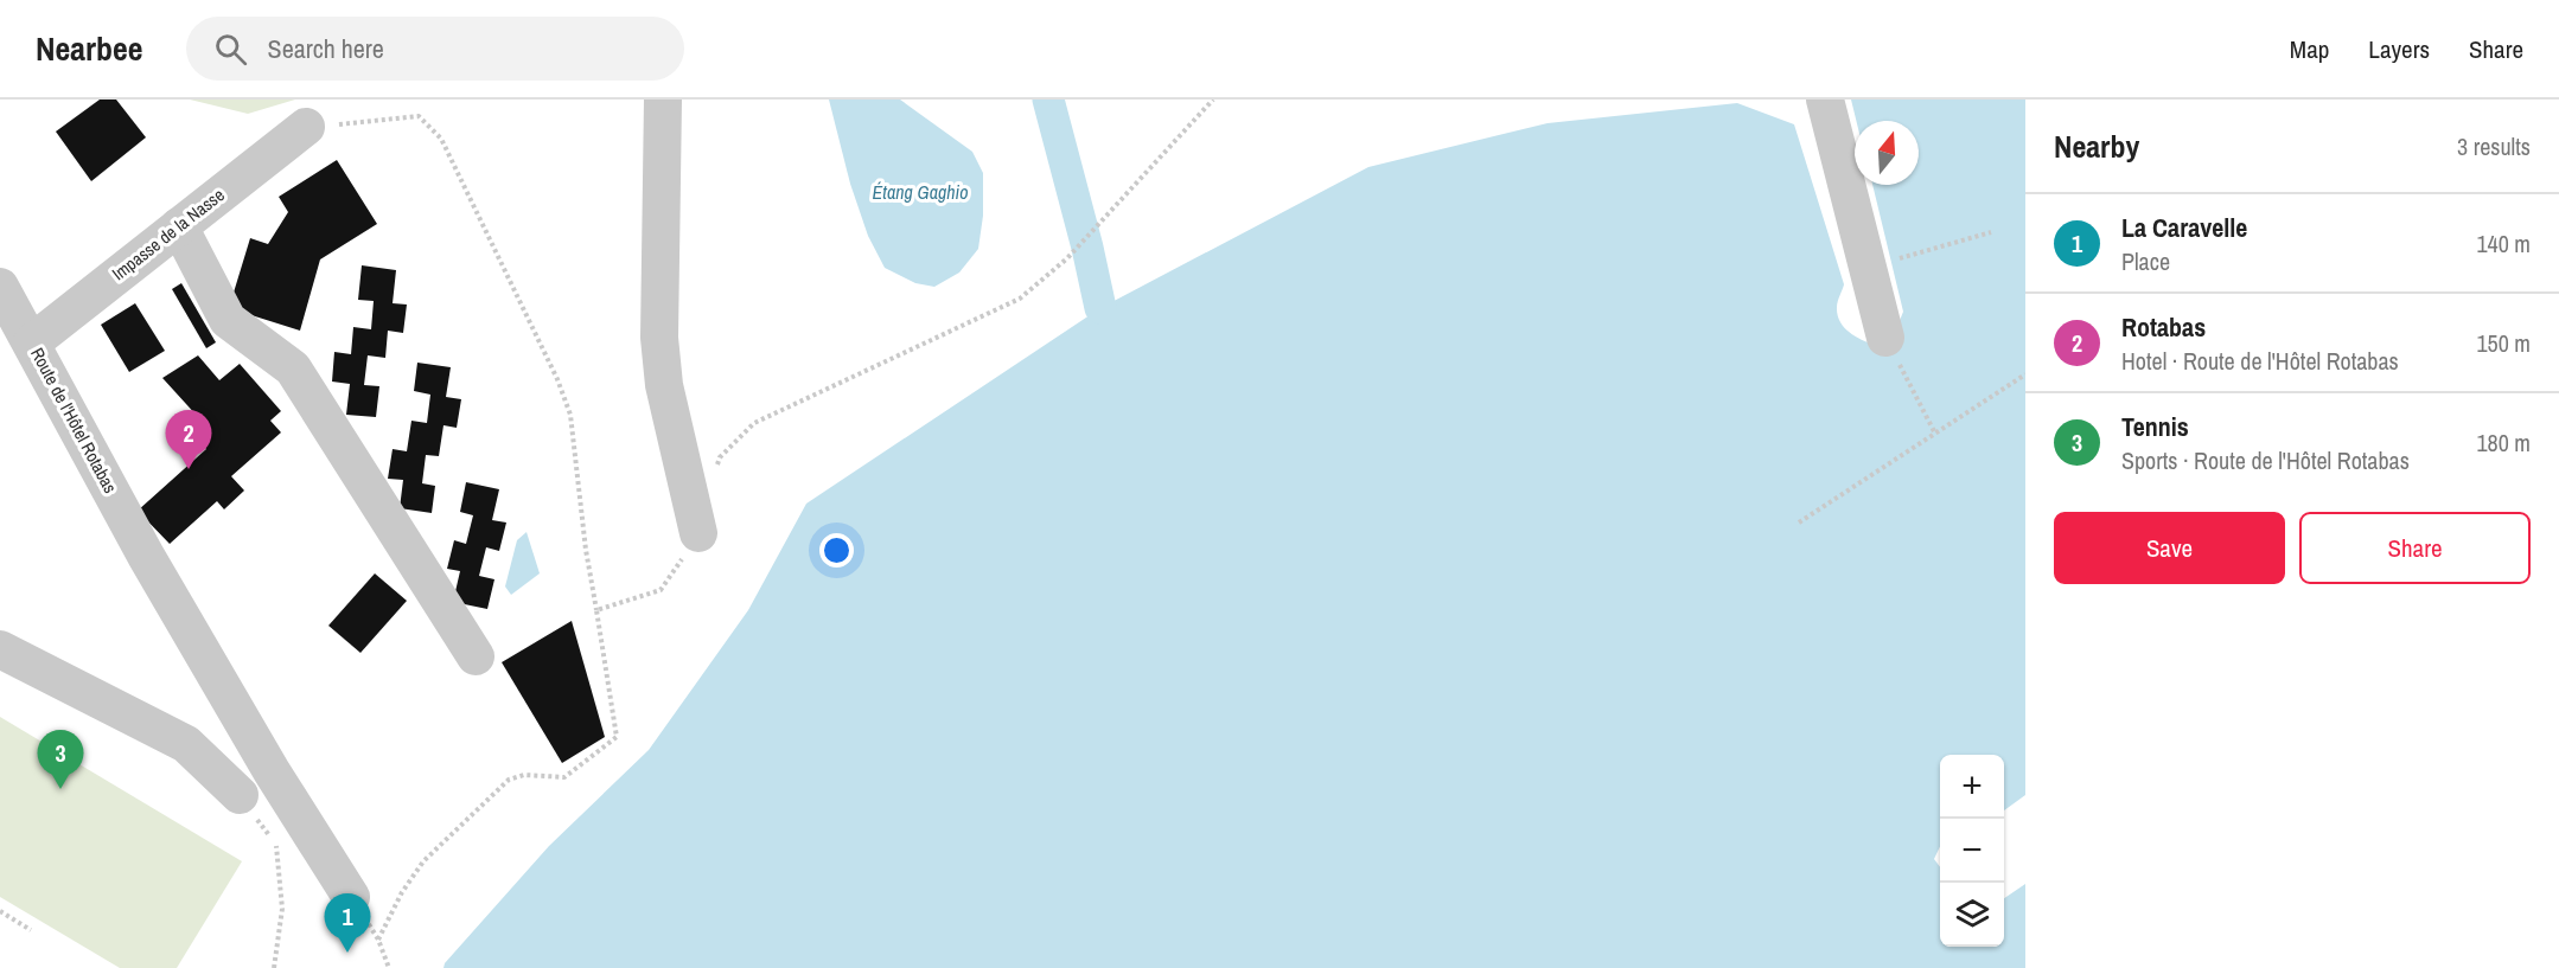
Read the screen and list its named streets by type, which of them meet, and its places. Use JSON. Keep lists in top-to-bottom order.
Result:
{
  "streets": {
    "street": ["Impasse de la Nasse", "Route de l'Hôtel Rotabas"]
  },
  "crossings": [
    ["Impasse de la Nasse", "Route de l'Hôtel Rotabas"]
  ],
  "water": ["Étang Gaghio"],
  "north": "top",
  "page": {
    "header": "Nearbee",
    "search": "Search here",
    "nav": ["Map", "Layers", "Share"],
    "heading": ["Nearby", "3 results"],
    "list": [
      {
        "mark": "1",
        "name": "La Caravelle",
        "note": "Place",
        "value": "140 m"
      },
      {
        "mark": "2",
        "name": "Rotabas",
        "note": "Hotel · Route de l'Hôtel Rotabas",
        "value": "150 m"
      },
      {
        "mark": "3",
        "name": "Tennis",
        "note": "Sports · Route de l'Hôtel Rotabas",
        "value": "180 m"
      }
    ],
    "pins": ["2", "3", "1"],
    "buttons": ["Save", "Share"],
    "map_buttons": ["+", "−"]
  }
}
